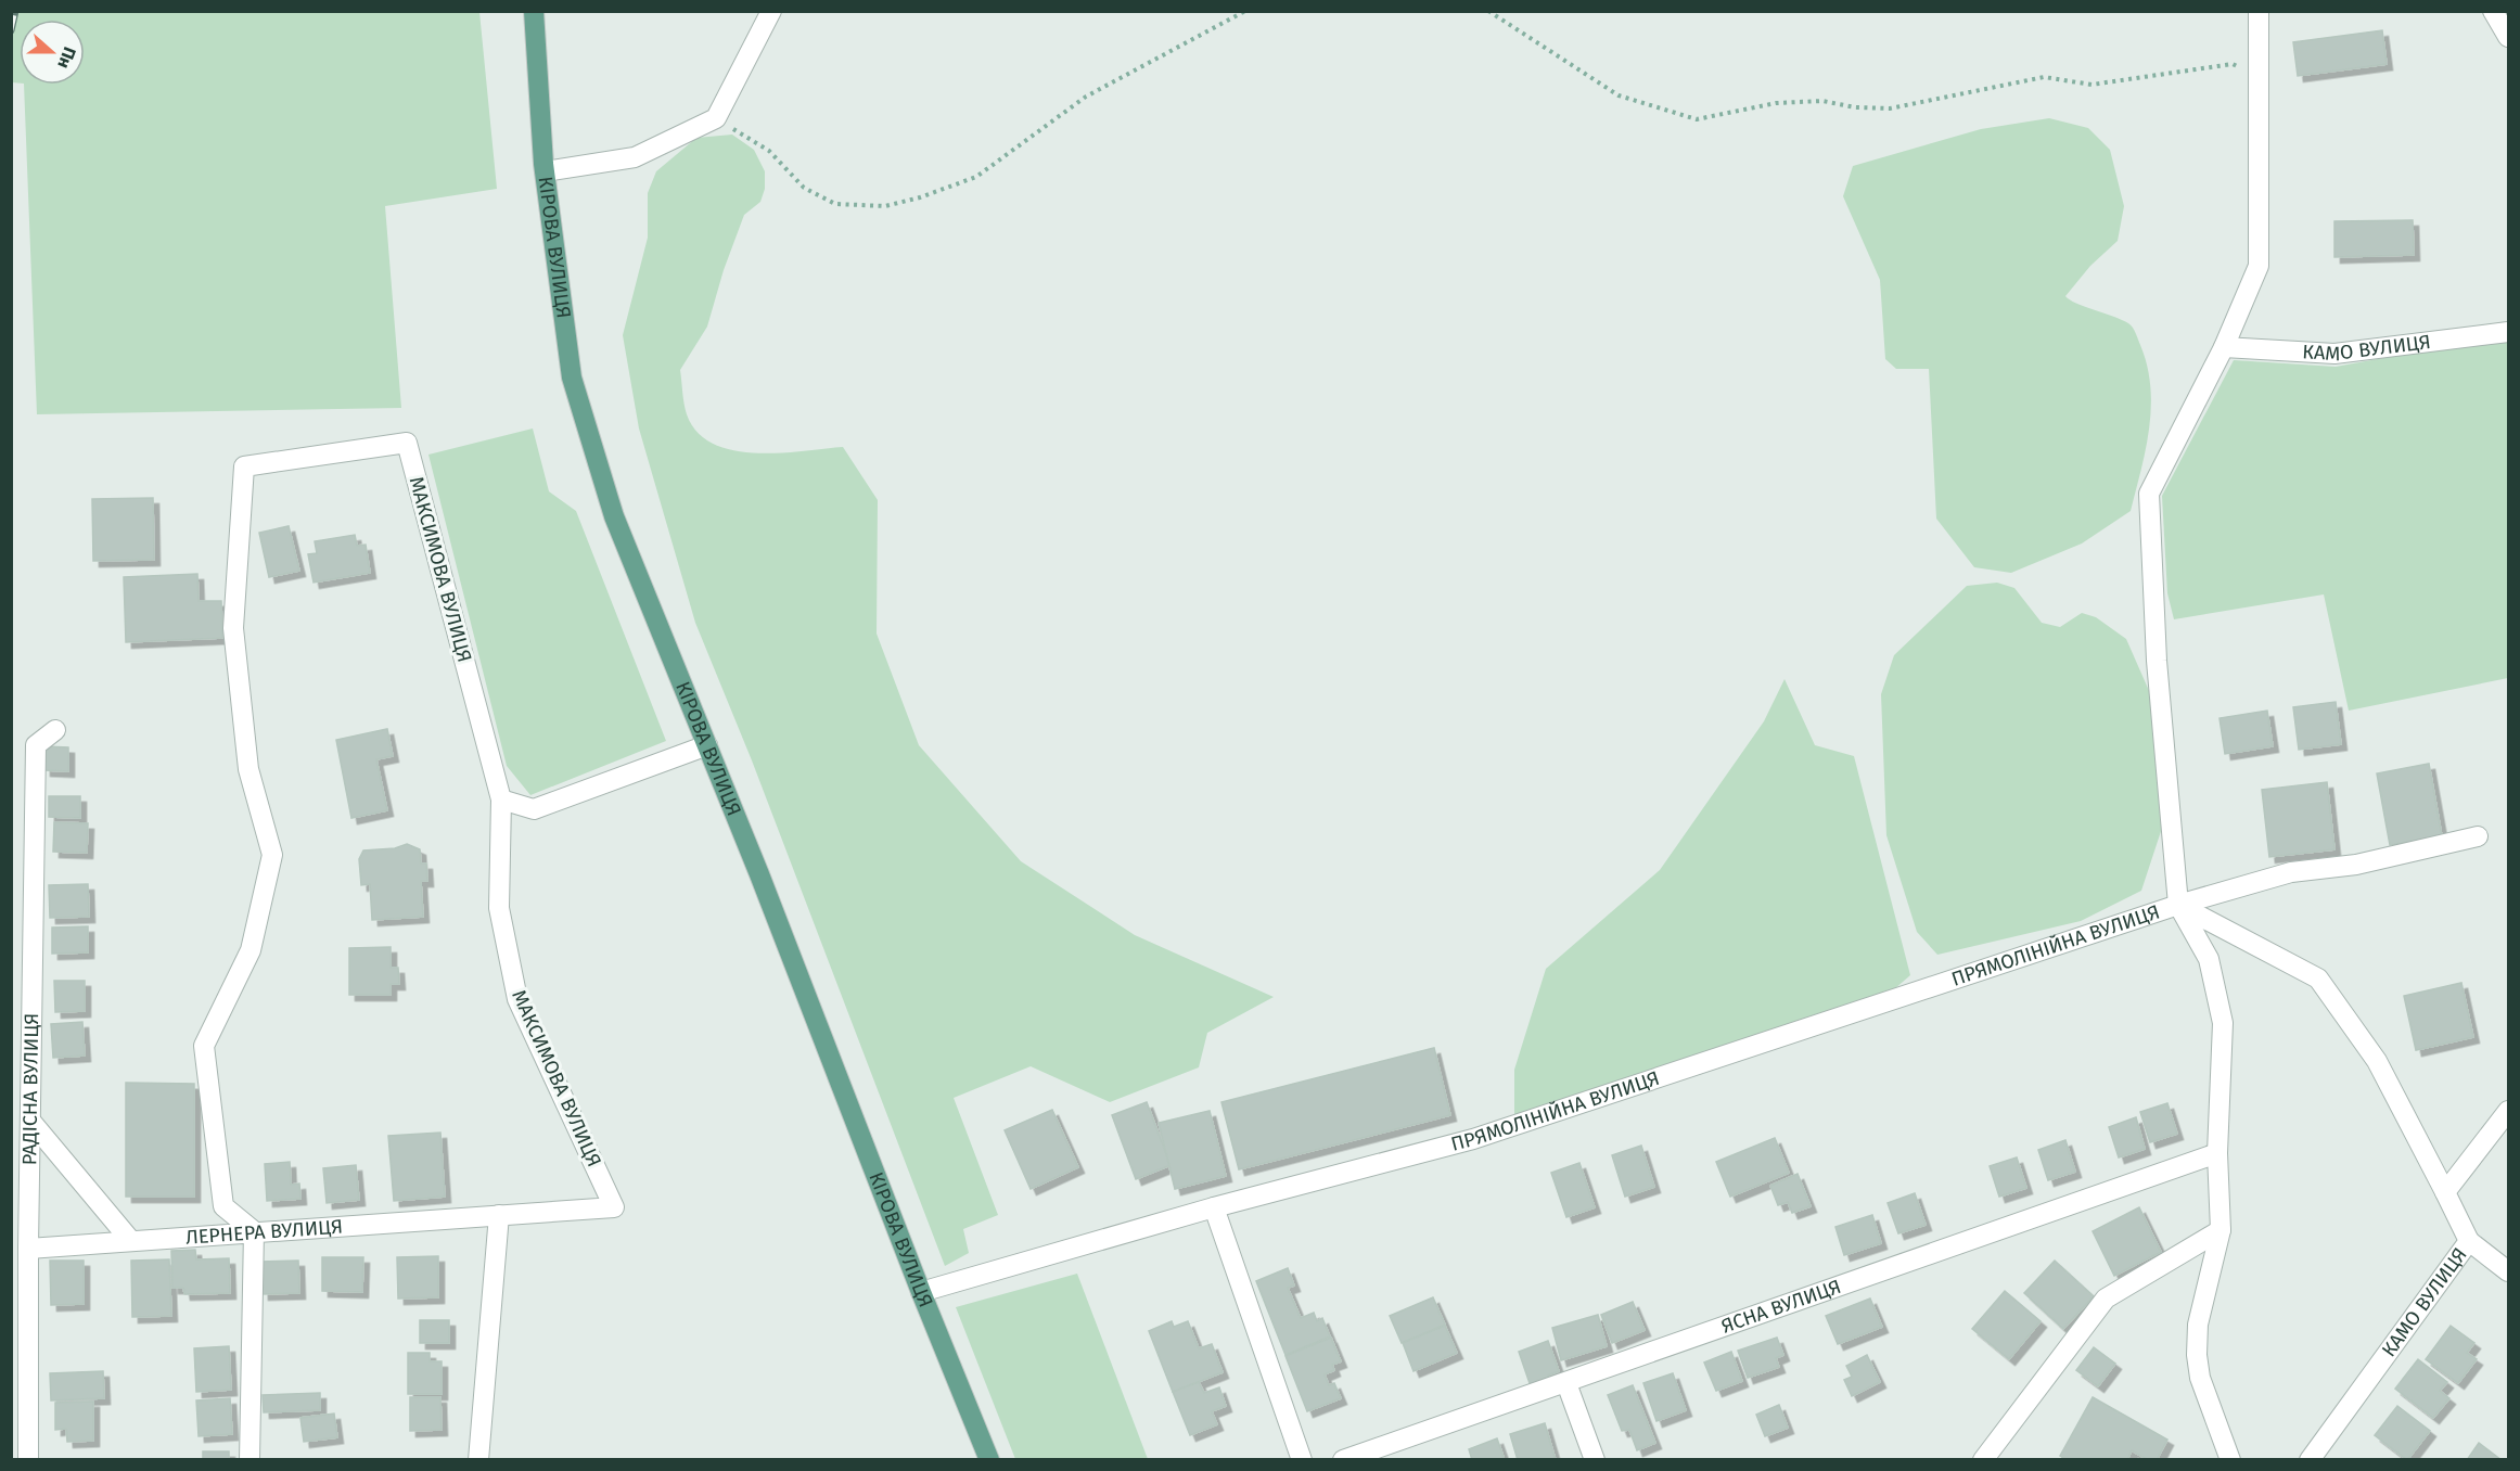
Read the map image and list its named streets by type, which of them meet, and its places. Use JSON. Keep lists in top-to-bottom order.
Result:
{
  "streets": {
    "main road": ["КІРОВА ВУЛИЦЯ"],
    "street": [
      "КАМО ВУЛИЦЯ",
      "МАКСИМОВА ВУЛИЦЯ",
      "ПРЯМОЛІНІЙНА ВУЛИЦЯ",
      "РАДІСНА ВУЛИЦЯ",
      "ЛЕРНЕРА ВУЛИЦЯ",
      "ЯСНА ВУЛИЦЯ"
    ]
  },
  "crossings": [
    ["КІРОВА ВУЛИЦЯ", "ПРЯМОЛІНІЙНА ВУЛИЦЯ"],
    ["КАМО ВУЛИЦЯ", "ПРЯМОЛІНІЙНА ВУЛИЦЯ"],
    ["МАКСИМОВА ВУЛИЦЯ", "ЛЕРНЕРА ВУЛИЦЯ"],
    ["РАДІСНА ВУЛИЦЯ", "ЛЕРНЕРА ВУЛИЦЯ"]
  ],
  "north": "right"
}
